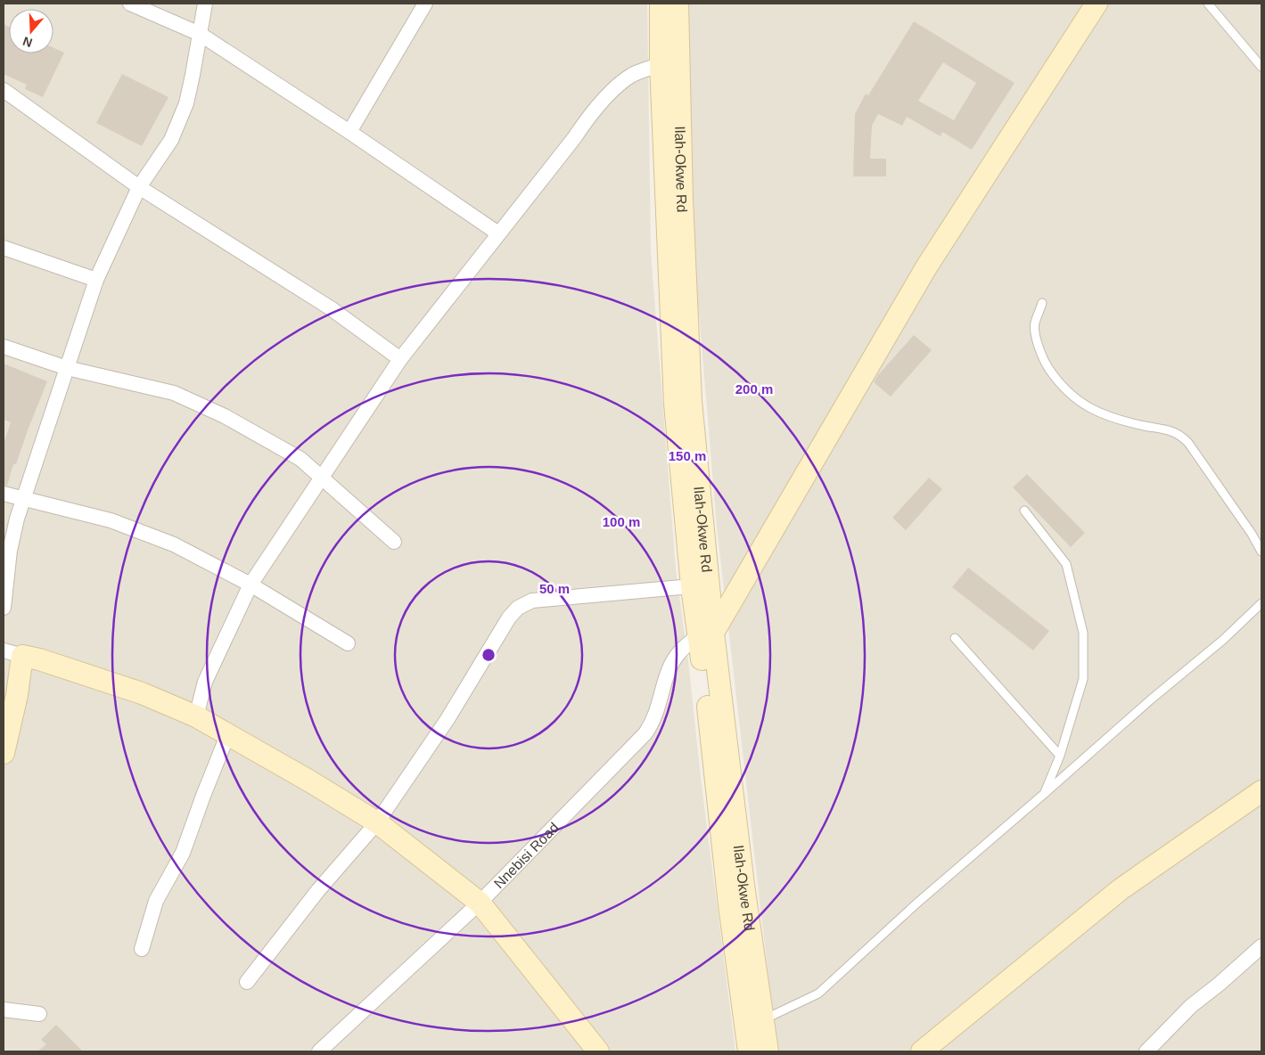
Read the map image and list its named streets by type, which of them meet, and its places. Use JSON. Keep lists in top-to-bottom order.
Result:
{
  "streets": {
    "main road": ["Ilah-Okwe Rd"],
    "street": ["Nnebisi Road"]
  },
  "crossings": [
    ["Ilah-Okwe Rd", "Nnebisi Road"]
  ],
  "north": "bottom",
  "rings": [
    "200 m",
    "150 m",
    "100 m",
    "50 m"
  ]
}
